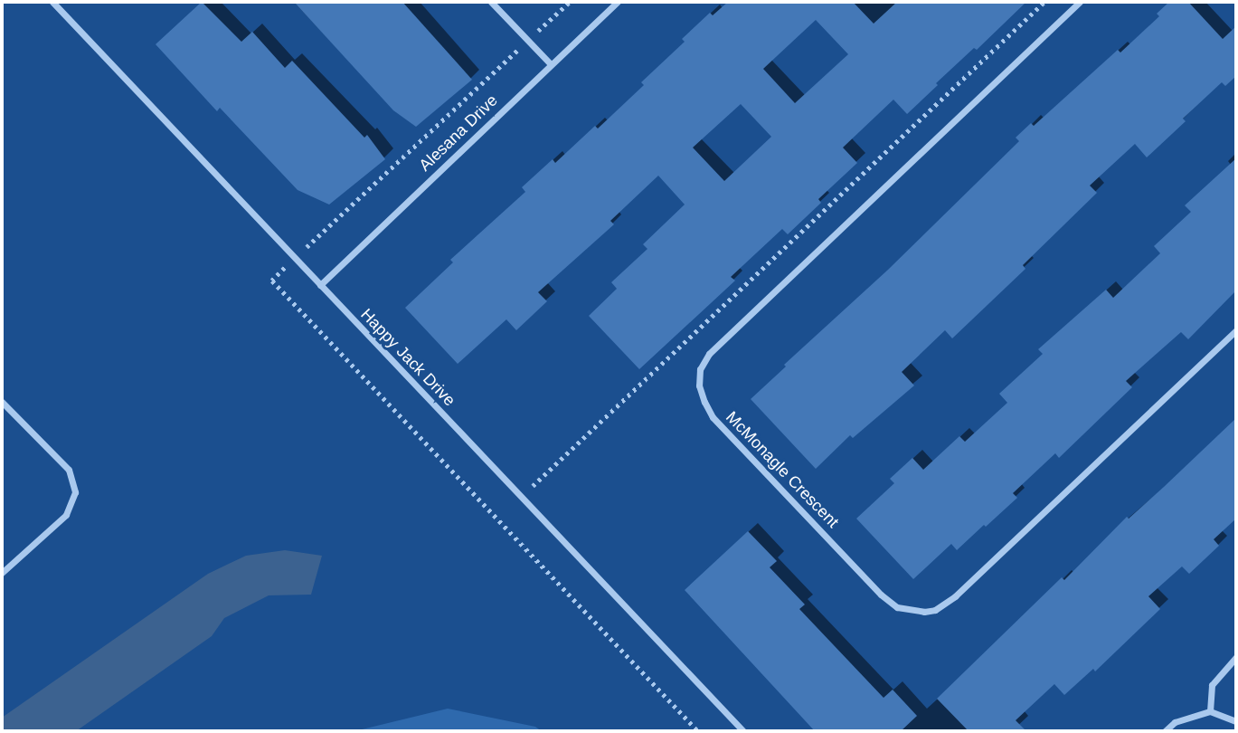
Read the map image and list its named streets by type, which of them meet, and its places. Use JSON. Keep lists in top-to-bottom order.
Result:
{
  "streets": {
    "street": ["Alesana Drive", "Happy Jack Drive", "McMonagle Crescent"]
  },
  "crossings": [
    ["Alesana Drive", "Happy Jack Drive"]
  ]
}
